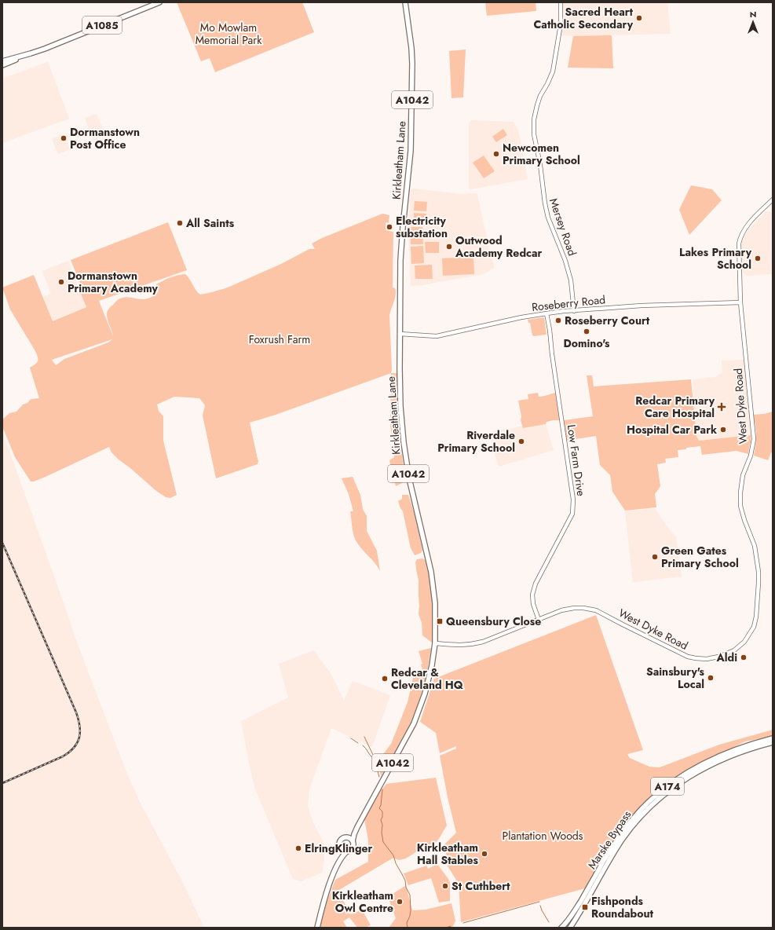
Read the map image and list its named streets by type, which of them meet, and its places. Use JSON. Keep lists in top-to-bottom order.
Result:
{
  "streets": {
    "main road": [
      "A1085",
      "A1042",
      "Kirkleatham Lane",
      "A174",
      "Marske Bypass"
    ],
    "street": [
      "Mersey Road",
      "Roseberry Road",
      "West Dyke Road",
      "Low Farm Drive"
    ]
  },
  "crossings": [
    ["A1042", "Kirkleatham Lane"],
    ["Kirkleatham Lane", "Roseberry Road"],
    ["Kirkleatham Lane", "West Dyke Road"],
    ["Mersey Road", "Roseberry Road"],
    ["Roseberry Road", "West Dyke Road"],
    ["Roseberry Road", "Low Farm Drive"],
    ["West Dyke Road", "Low Farm Drive"]
  ],
  "parks": ["Mo Mowlam Memorial Park", "Foxrush Farm", "Plantation Woods"],
  "places": {
    "other": [
      "Sacred Heart Catholic Secondary",
      "Dormanstown Post Office",
      "Newcomen Primary School",
      "All Saints",
      "Electricity substation",
      "Outwood Academy Redcar",
      "Lakes Primary School",
      "Dormanstown Primary Academy",
      "Roseberry Court",
      "Domino's",
      "Hospital Car Park",
      "Riverdale Primary School",
      "Green Gates Primary School",
      "Aldi",
      "Sainsbury's Local",
      "Redcar & Cleveland HQ",
      "ElringKlinger",
      "Kirkleatham Hall Stables",
      "St Cuthbert",
      "Kirkleatham Owl Centre"
    ],
    "health": ["Redcar Primary Care Hospital"],
    "transit": ["Queensbury Close", "Fishponds Roundabout"]
  },
  "north": "top"
}
